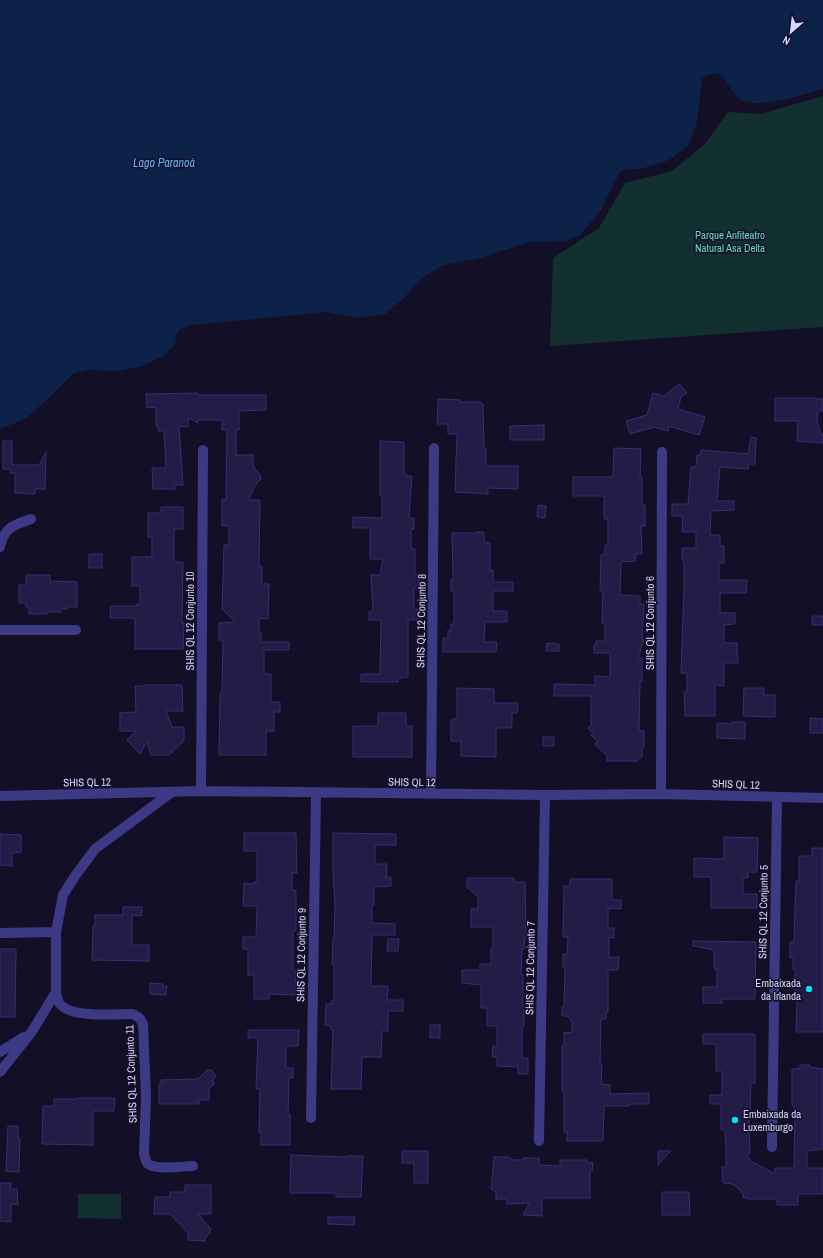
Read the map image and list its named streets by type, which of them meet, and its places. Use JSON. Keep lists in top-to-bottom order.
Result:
{
  "streets": {
    "street": [
      "SHIS QL 12 Conjunto 10",
      "SHIS QL 12 Conjunto 8",
      "SHIS QL 12 Conjunto 6",
      "SHIS QL 12",
      "SHIS QL 12 Conjunto 5",
      "SHIS QL 12 Conjunto 9",
      "SHIS QL 12 Conjunto 7",
      "SHIS QL 12 Conjunto 11"
    ]
  },
  "crossings": [
    ["SHIS QL 12 Conjunto 10", "SHIS QL 12"],
    ["SHIS QL 12 Conjunto 8", "SHIS QL 12"],
    ["SHIS QL 12 Conjunto 6", "SHIS QL 12"],
    ["SHIS QL 12", "SHIS QL 12 Conjunto 5"],
    ["SHIS QL 12", "SHIS QL 12 Conjunto 9"],
    ["SHIS QL 12", "SHIS QL 12 Conjunto 7"],
    ["SHIS QL 12", "SHIS QL 12 Conjunto 11"]
  ],
  "water": ["Lago Paranoá"],
  "parks": ["Parque Anfiteatro Natural Asa Delta"],
  "places": ["Embaixada da Irlanda", "Embaixada da Luxemburgo"],
  "north": "bottom left"
}
